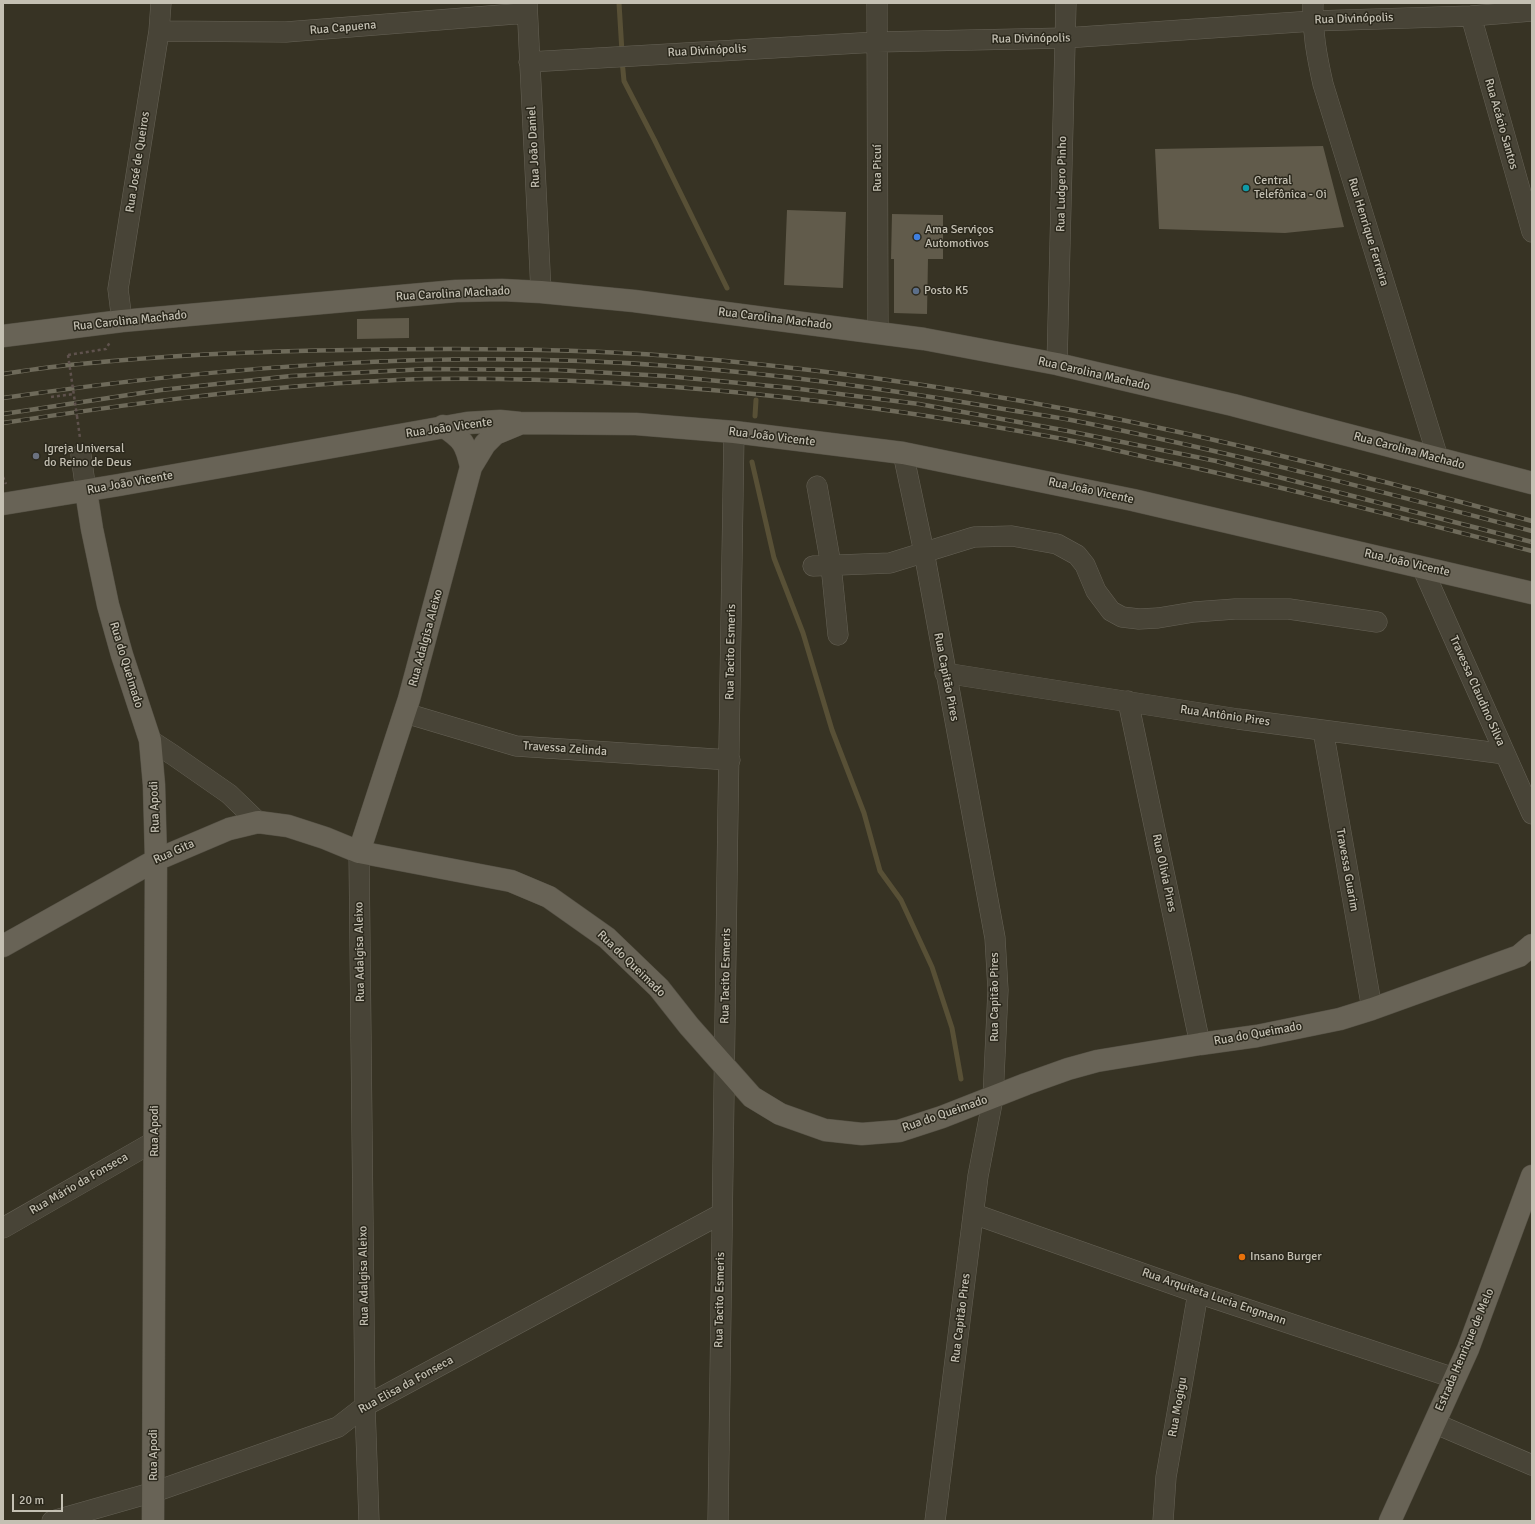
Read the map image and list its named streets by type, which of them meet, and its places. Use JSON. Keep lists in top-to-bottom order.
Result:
{
  "streets": {
    "main road": [
      "Rua Carolina Machado",
      "Rua João Vicente",
      "Rua Adalgisa Aleixo",
      "Rua do Queimado",
      "Rua Apodi",
      "Rua Gita",
      "Estrada Henrique de Melo"
    ],
    "street": [
      "Rua Divinópolis",
      "Rua Capuena",
      "Rua Acácio Santos",
      "Rua João Daniel",
      "Rua José de Queiros",
      "Rua Picuí",
      "Rua Ludgero Pinho",
      "Rua Henrique Ferreira",
      "Rua Tacito Esmeris",
      "Rua Capitão Pires",
      "Travessa Claudino Silva",
      "Rua Antônio Pires",
      "Travessa Zelinda",
      "Travessa Guarim",
      "Rua Olivia Pires",
      "Rua Mário da Fonseca",
      "Rua Arquiteta Lucia Engmann",
      "Rua Elisa da Fonseca",
      "Rua Mogigu"
    ]
  },
  "crossings": [
    ["Rua Divinópolis", "Rua Acácio Santos"],
    ["Rua Divinópolis", "Rua João Daniel"],
    ["Rua Divinópolis", "Rua Picuí"],
    ["Rua Divinópolis", "Rua Ludgero Pinho"],
    ["Rua Divinópolis", "Rua Henrique Ferreira"],
    ["Rua Capuena", "Rua João Daniel"],
    ["Rua Capuena", "Rua José de Queiros"],
    ["Rua João Daniel", "Rua Carolina Machado"],
    ["Rua José de Queiros", "Rua Carolina Machado"],
    ["Rua Picuí", "Rua Carolina Machado"],
    ["Rua Ludgero Pinho", "Rua Carolina Machado"],
    ["Rua Henrique Ferreira", "Rua Carolina Machado"],
    ["Rua João Vicente", "Rua Adalgisa Aleixo"],
    ["Rua João Vicente", "Rua Tacito Esmeris"],
    ["Rua João Vicente", "Rua do Queimado"],
    ["Rua João Vicente", "Rua Capitão Pires"],
    ["Rua João Vicente", "Travessa Claudino Silva"],
    ["Rua Adalgisa Aleixo", "Rua do Queimado"],
    ["Rua Adalgisa Aleixo", "Travessa Zelinda"],
    ["Rua Adalgisa Aleixo", "Rua Gita"],
    ["Rua Adalgisa Aleixo", "Rua Elisa da Fonseca"],
    ["Rua Tacito Esmeris", "Rua do Queimado"],
    ["Rua Tacito Esmeris", "Travessa Zelinda"],
    ["Rua Tacito Esmeris", "Rua Elisa da Fonseca"],
    ["Rua do Queimado", "Rua Capitão Pires"],
    ["Rua do Queimado", "Rua Apodi"],
    ["Rua do Queimado", "Rua Gita"],
    ["Rua do Queimado", "Travessa Guarim"],
    ["Rua do Queimado", "Rua Olivia Pires"],
    ["Rua Capitão Pires", "Rua Antônio Pires"],
    ["Rua Capitão Pires", "Rua Arquiteta Lucia Engmann"],
    ["Travessa Claudino Silva", "Rua Antônio Pires"],
    ["Rua Antônio Pires", "Travessa Guarim"],
    ["Rua Antônio Pires", "Rua Olivia Pires"],
    ["Rua Apodi", "Rua Gita"],
    ["Rua Apodi", "Rua Mário da Fonseca"],
    ["Rua Apodi", "Rua Elisa da Fonseca"],
    ["Rua Arquiteta Lucia Engmann", "Estrada Henrique de Melo"],
    ["Rua Arquiteta Lucia Engmann", "Rua Mogigu"]
  ],
  "places": [
    "Central Telefônica - Oi",
    "Ama Serviços Automotivos",
    "Posto K5",
    "Igreja Universal do Reino de Deus",
    "Insano Burger"
  ],
  "scale_bar": "20 m"
}
